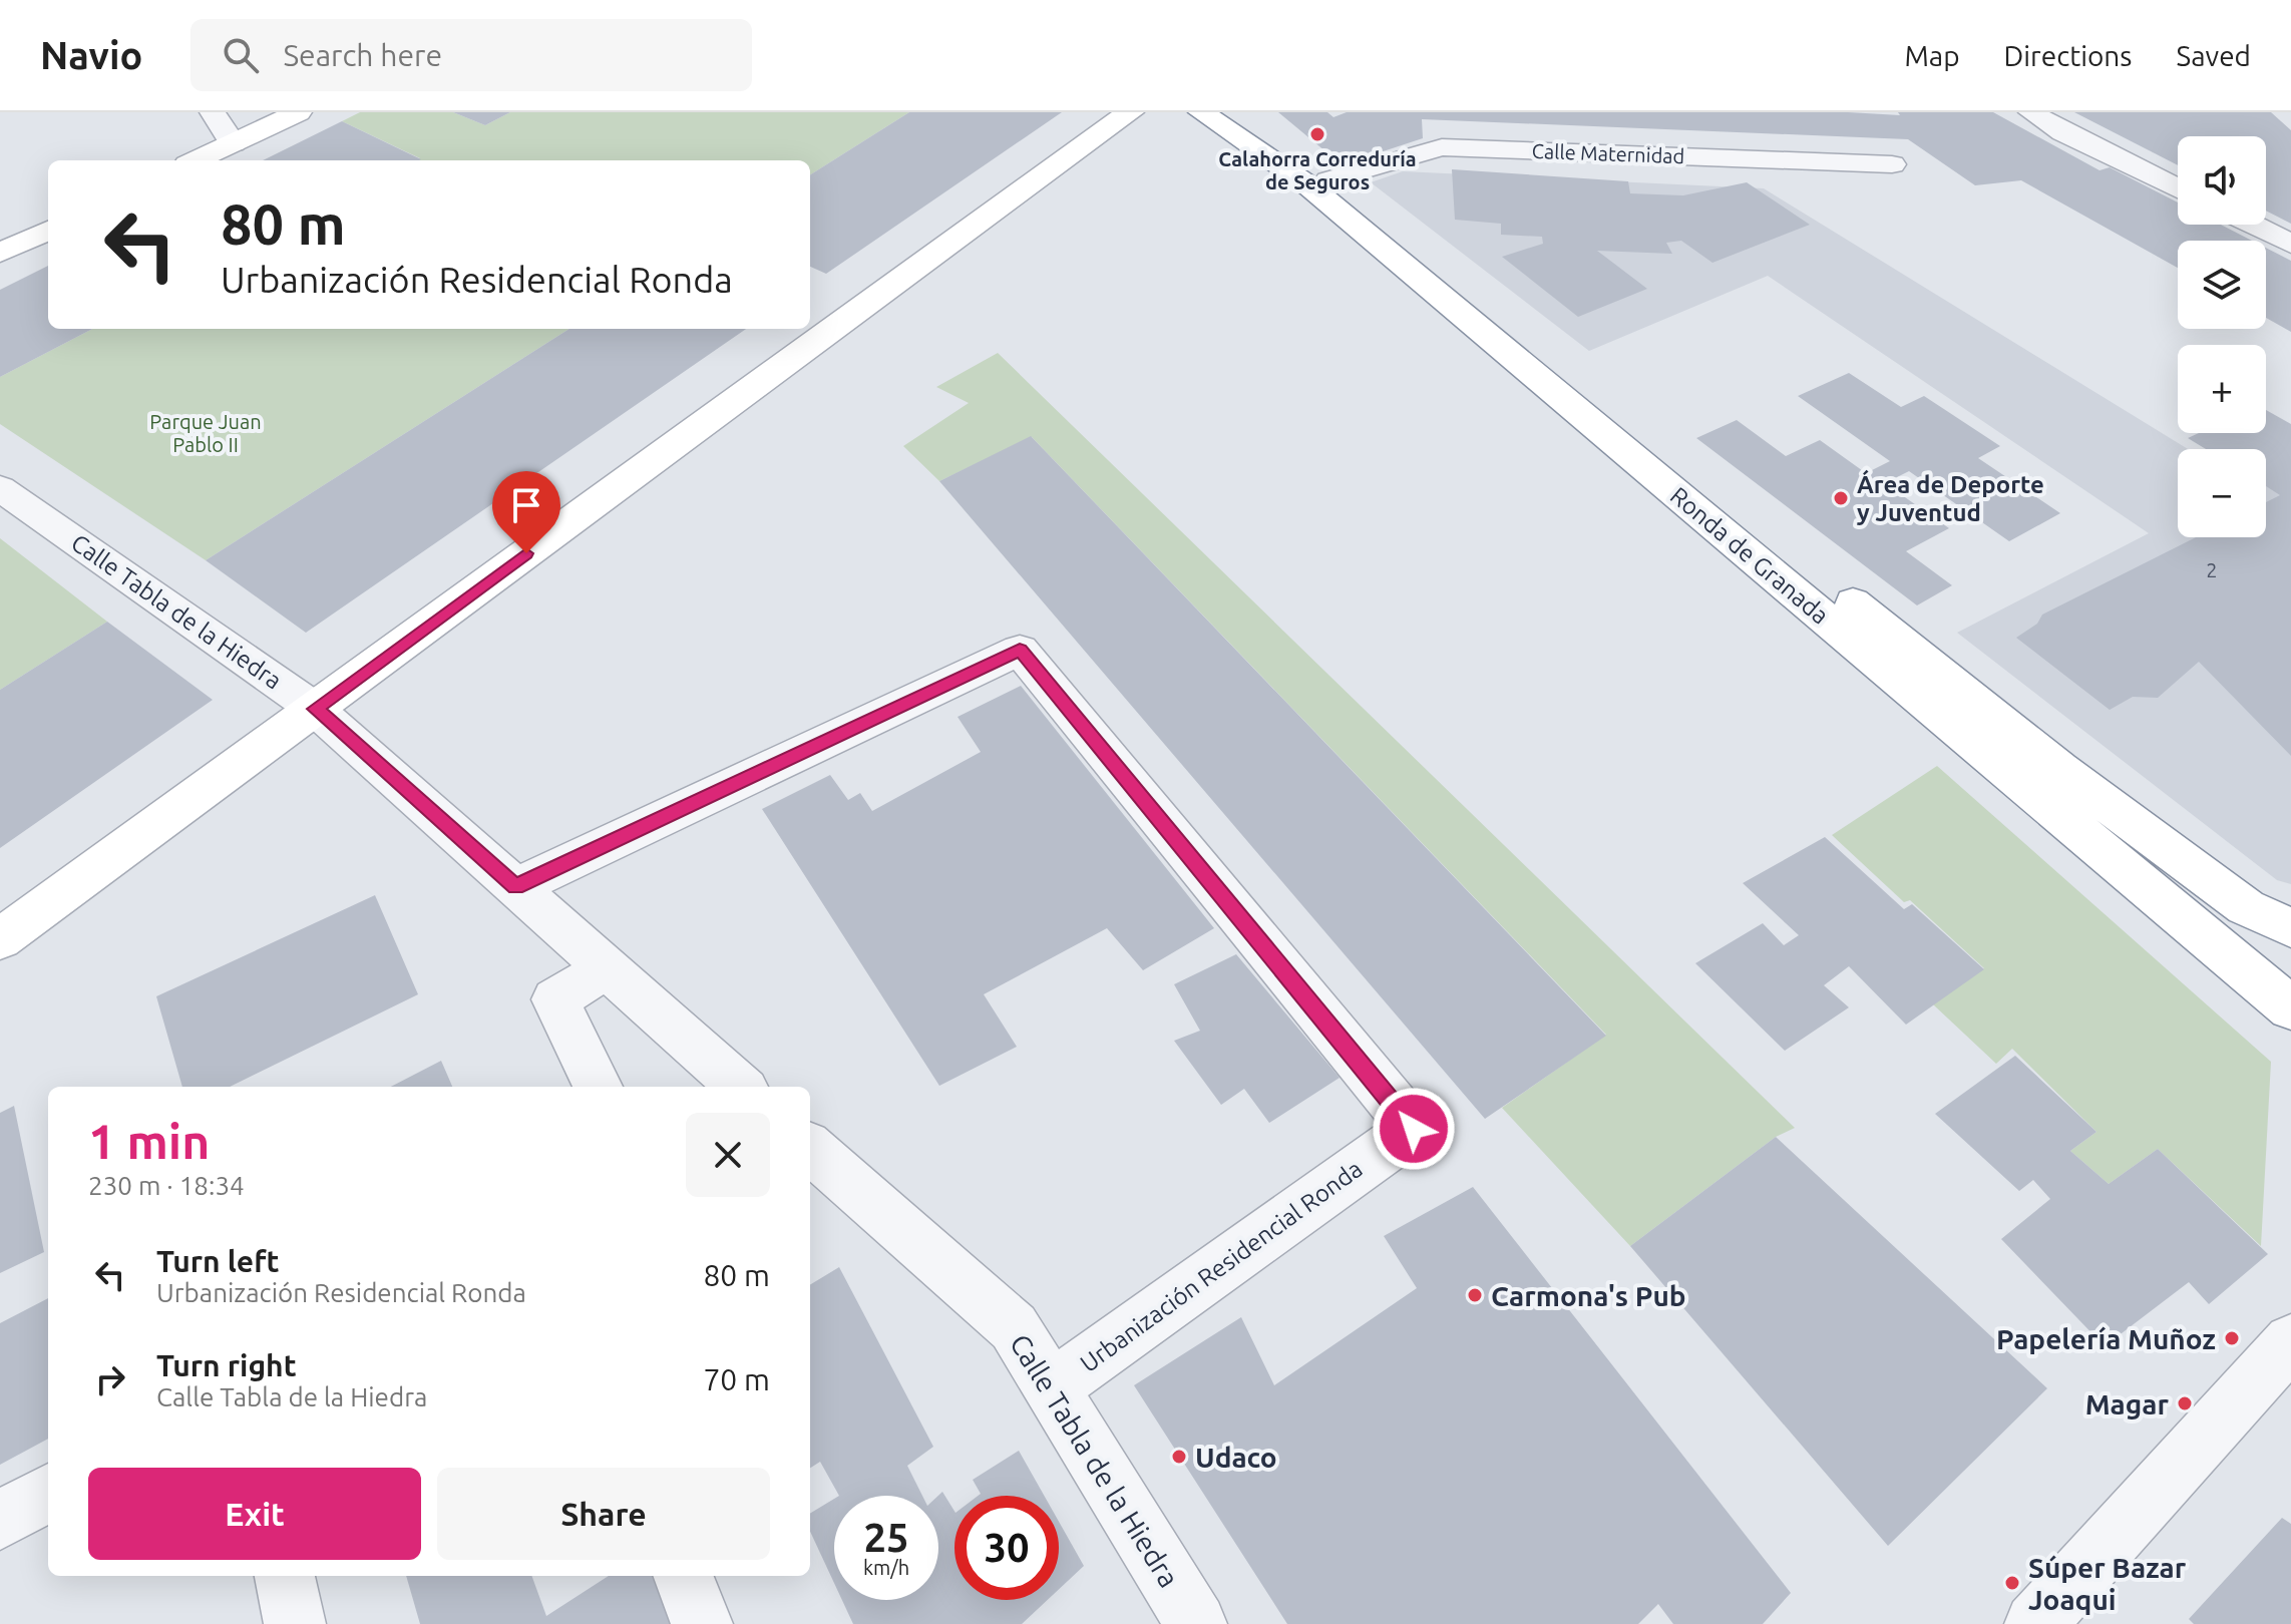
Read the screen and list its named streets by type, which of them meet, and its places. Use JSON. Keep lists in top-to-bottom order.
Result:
{
  "streets": {
    "main road": ["Ronda de Granada"],
    "street": ["Calle Maternidad", "Calle Tabla de la Hiedra", "Urbanización Residencial Ronda"]
  },
  "crossings": [
    ["Calle Maternidad", "Ronda de Granada"],
    ["Calle Tabla de la Hiedra", "Urbanización Residencial Ronda"]
  ],
  "parks": ["Parque Juan Pablo II"],
  "places": [
    "Calahorra Correduría de Seguros",
    "Área de Deporte y Juventud",
    "Carmona's Pub",
    "Papelería Muñoz",
    "Magar",
    "Udaco",
    "Súper Bazar Joaqui"
  ],
  "house_numbers": ["2"],
  "page": {
    "header": "Navio",
    "search": "Search here",
    "nav": ["Map", "Directions", "Saved"],
    "map_buttons": ["+", "−"],
    "turn": ["80 m", "Urbanización Residencial Ronda"],
    "heading": ["1 min", "230 m · 18:34"],
    "list": [
      {
        "name": "Turn left",
        "note": "Urbanización Residencial Ronda",
        "value": "80 m"
      },
      {
        "name": "Turn right",
        "note": "Calle Tabla de la Hiedra",
        "value": "70 m"
      }
    ],
    "buttons": ["Exit", "Share"],
    "speed": "25 km/h",
    "limit": "30"
  }
}
